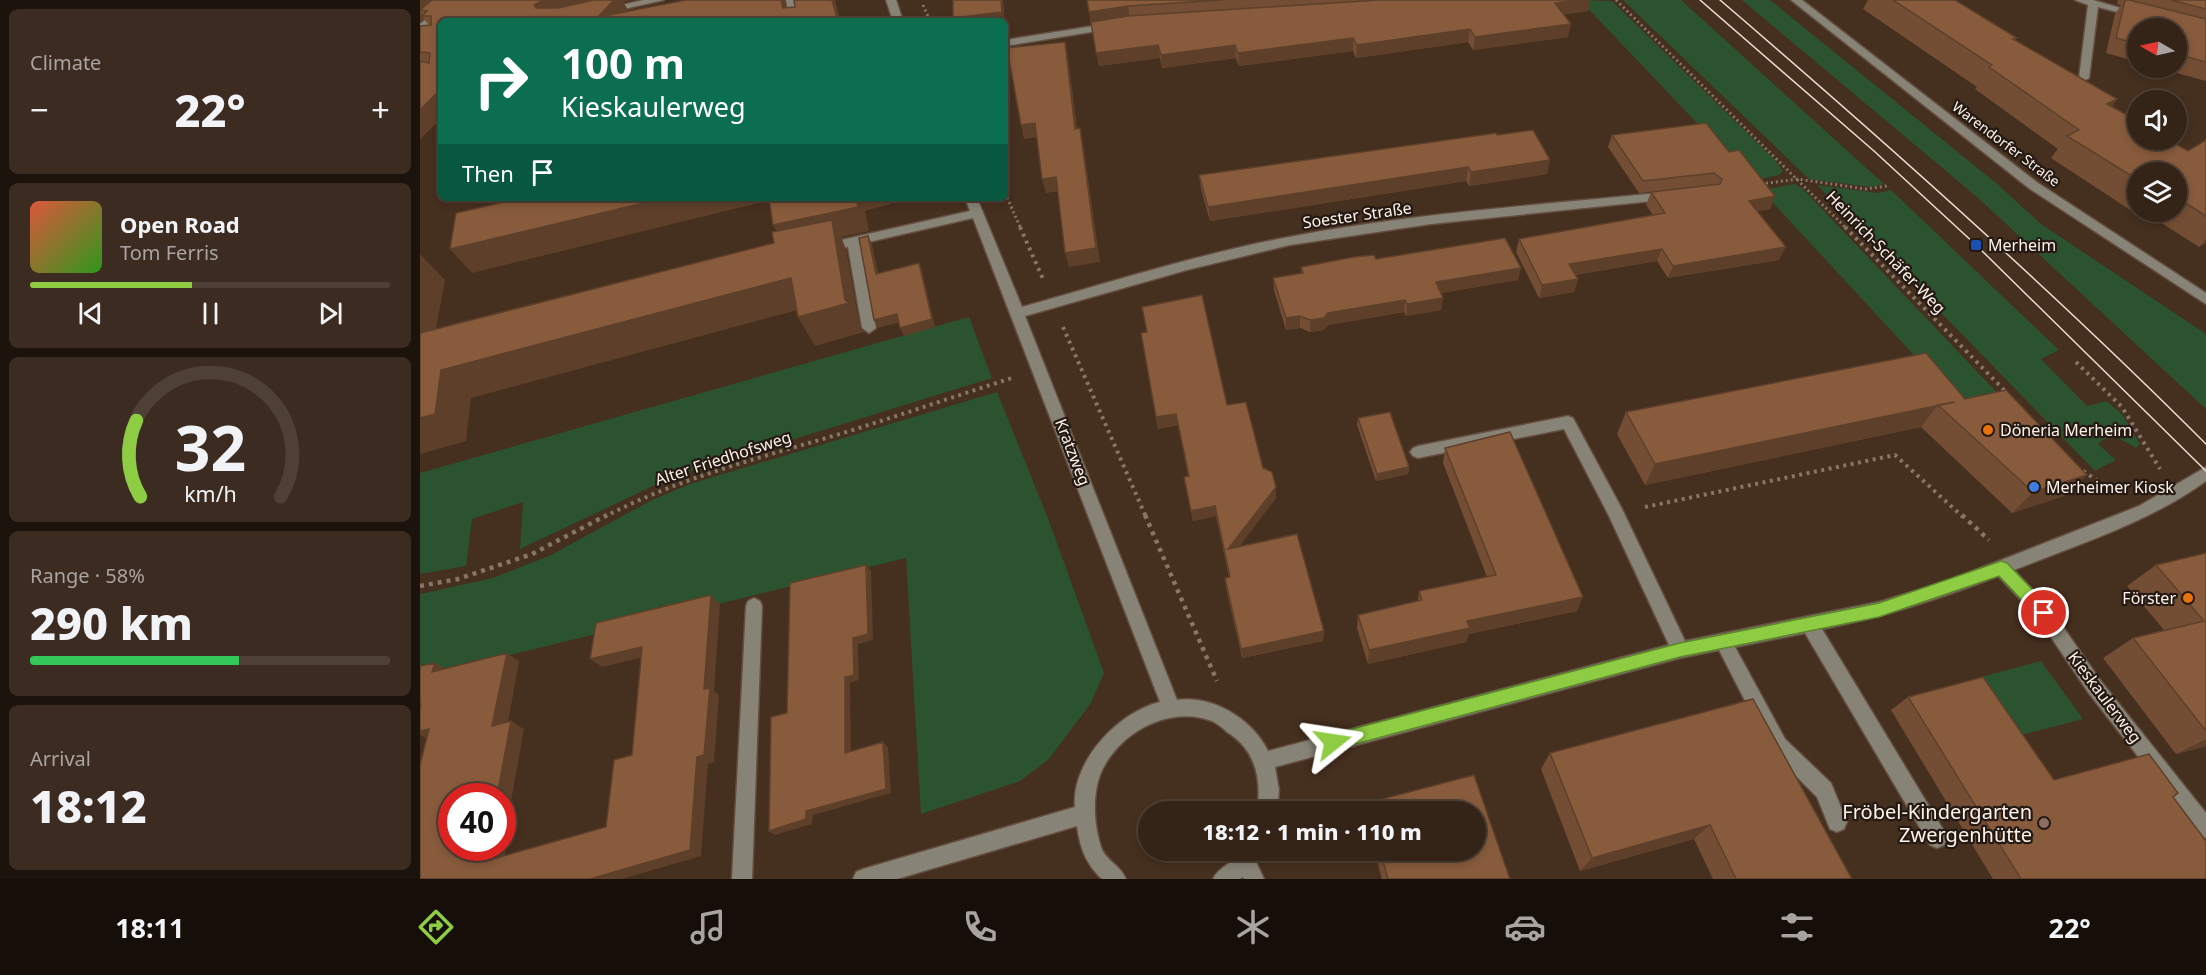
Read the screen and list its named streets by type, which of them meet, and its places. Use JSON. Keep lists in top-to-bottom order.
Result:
{
  "streets": {
    "street": [
      "Warendorfer Straße",
      "Soester Straße",
      "Kratzweg",
      "Kieskaulerweg"
    ],
    "path": ["Heinrich-Schäfer-Weg", "Alter Friedhofsweg"]
  },
  "crossings": [
    ["Soester Straße", "Kratzweg"],
    ["Kratzweg", "Alter Friedhofsweg"]
  ],
  "places": {
    "transit": ["Merheim"],
    "other": [
      "Döneria Merheim",
      "Merheimer Kiosk",
      "Förster",
      "Fröbel-Kindergarten Zwergenhütte"
    ]
  },
  "north": "left",
  "page": {
    "tile": [
      "Climate",
      ["Range · 58%", "290 km"],
      ["Arrival", "18:12"]
    ],
    "turn": ["100 m", "Kieskaulerweg"],
    "heat": ["−", "22°", "+"],
    "then": "Then",
    "song": ["Open Road", "Tom Ferris"],
    "limit": "40",
    "trip": "18:12 · 1 min · 110 m",
    "tabs": ["18:11", "22°"],
    "gauge": ["32", "km/h"]
  }
}
